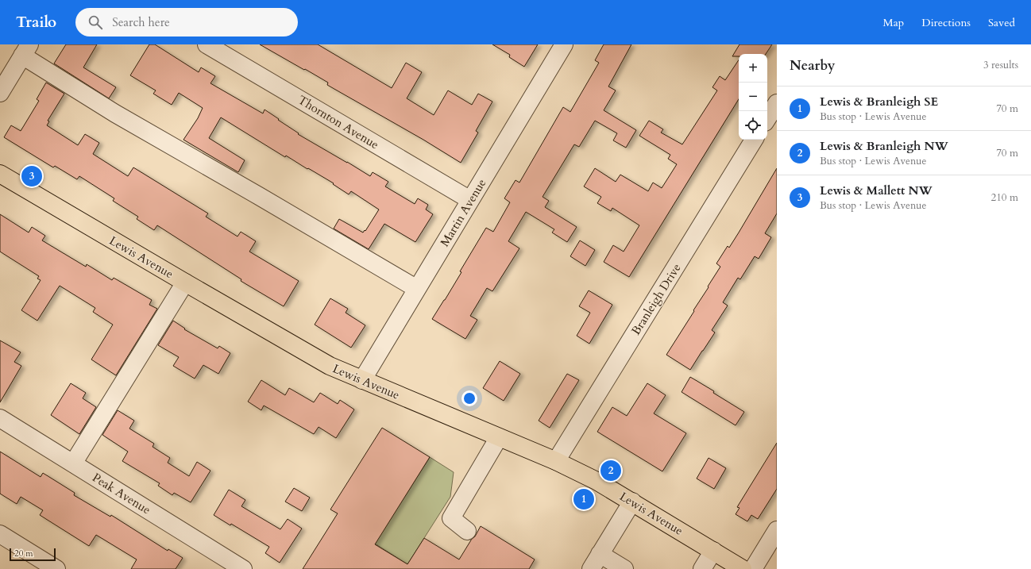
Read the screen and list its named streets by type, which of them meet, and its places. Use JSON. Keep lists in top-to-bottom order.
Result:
{
  "streets": {
    "main road": ["Lewis Avenue"],
    "street": [
      "Thornton Avenue",
      "Martin Avenue",
      "Branleigh Drive",
      "Peak Avenue"
    ]
  },
  "crossings": [
    ["Thornton Avenue", "Martin Avenue"],
    ["Martin Avenue", "Lewis Avenue"],
    ["Lewis Avenue", "Branleigh Drive"]
  ],
  "scale_bar": "20 m",
  "page": {
    "header": "Trailo",
    "search": "Search here",
    "nav": ["Map", "Directions", "Saved"],
    "heading": ["Nearby", "3 results"],
    "map_buttons": ["+", "−"],
    "list": [
      {
        "mark": "1",
        "name": "Lewis & Branleigh SE",
        "note": "Bus stop · Lewis Avenue",
        "value": "70 m"
      },
      {
        "mark": "2",
        "name": "Lewis & Branleigh NW",
        "note": "Bus stop · Lewis Avenue",
        "value": "70 m"
      },
      {
        "mark": "3",
        "name": "Lewis & Mallett NW",
        "note": "Bus stop · Lewis Avenue",
        "value": "210 m"
      }
    ],
    "pins": ["3", "2", "1"],
    "scale": "20 m"
  }
}
